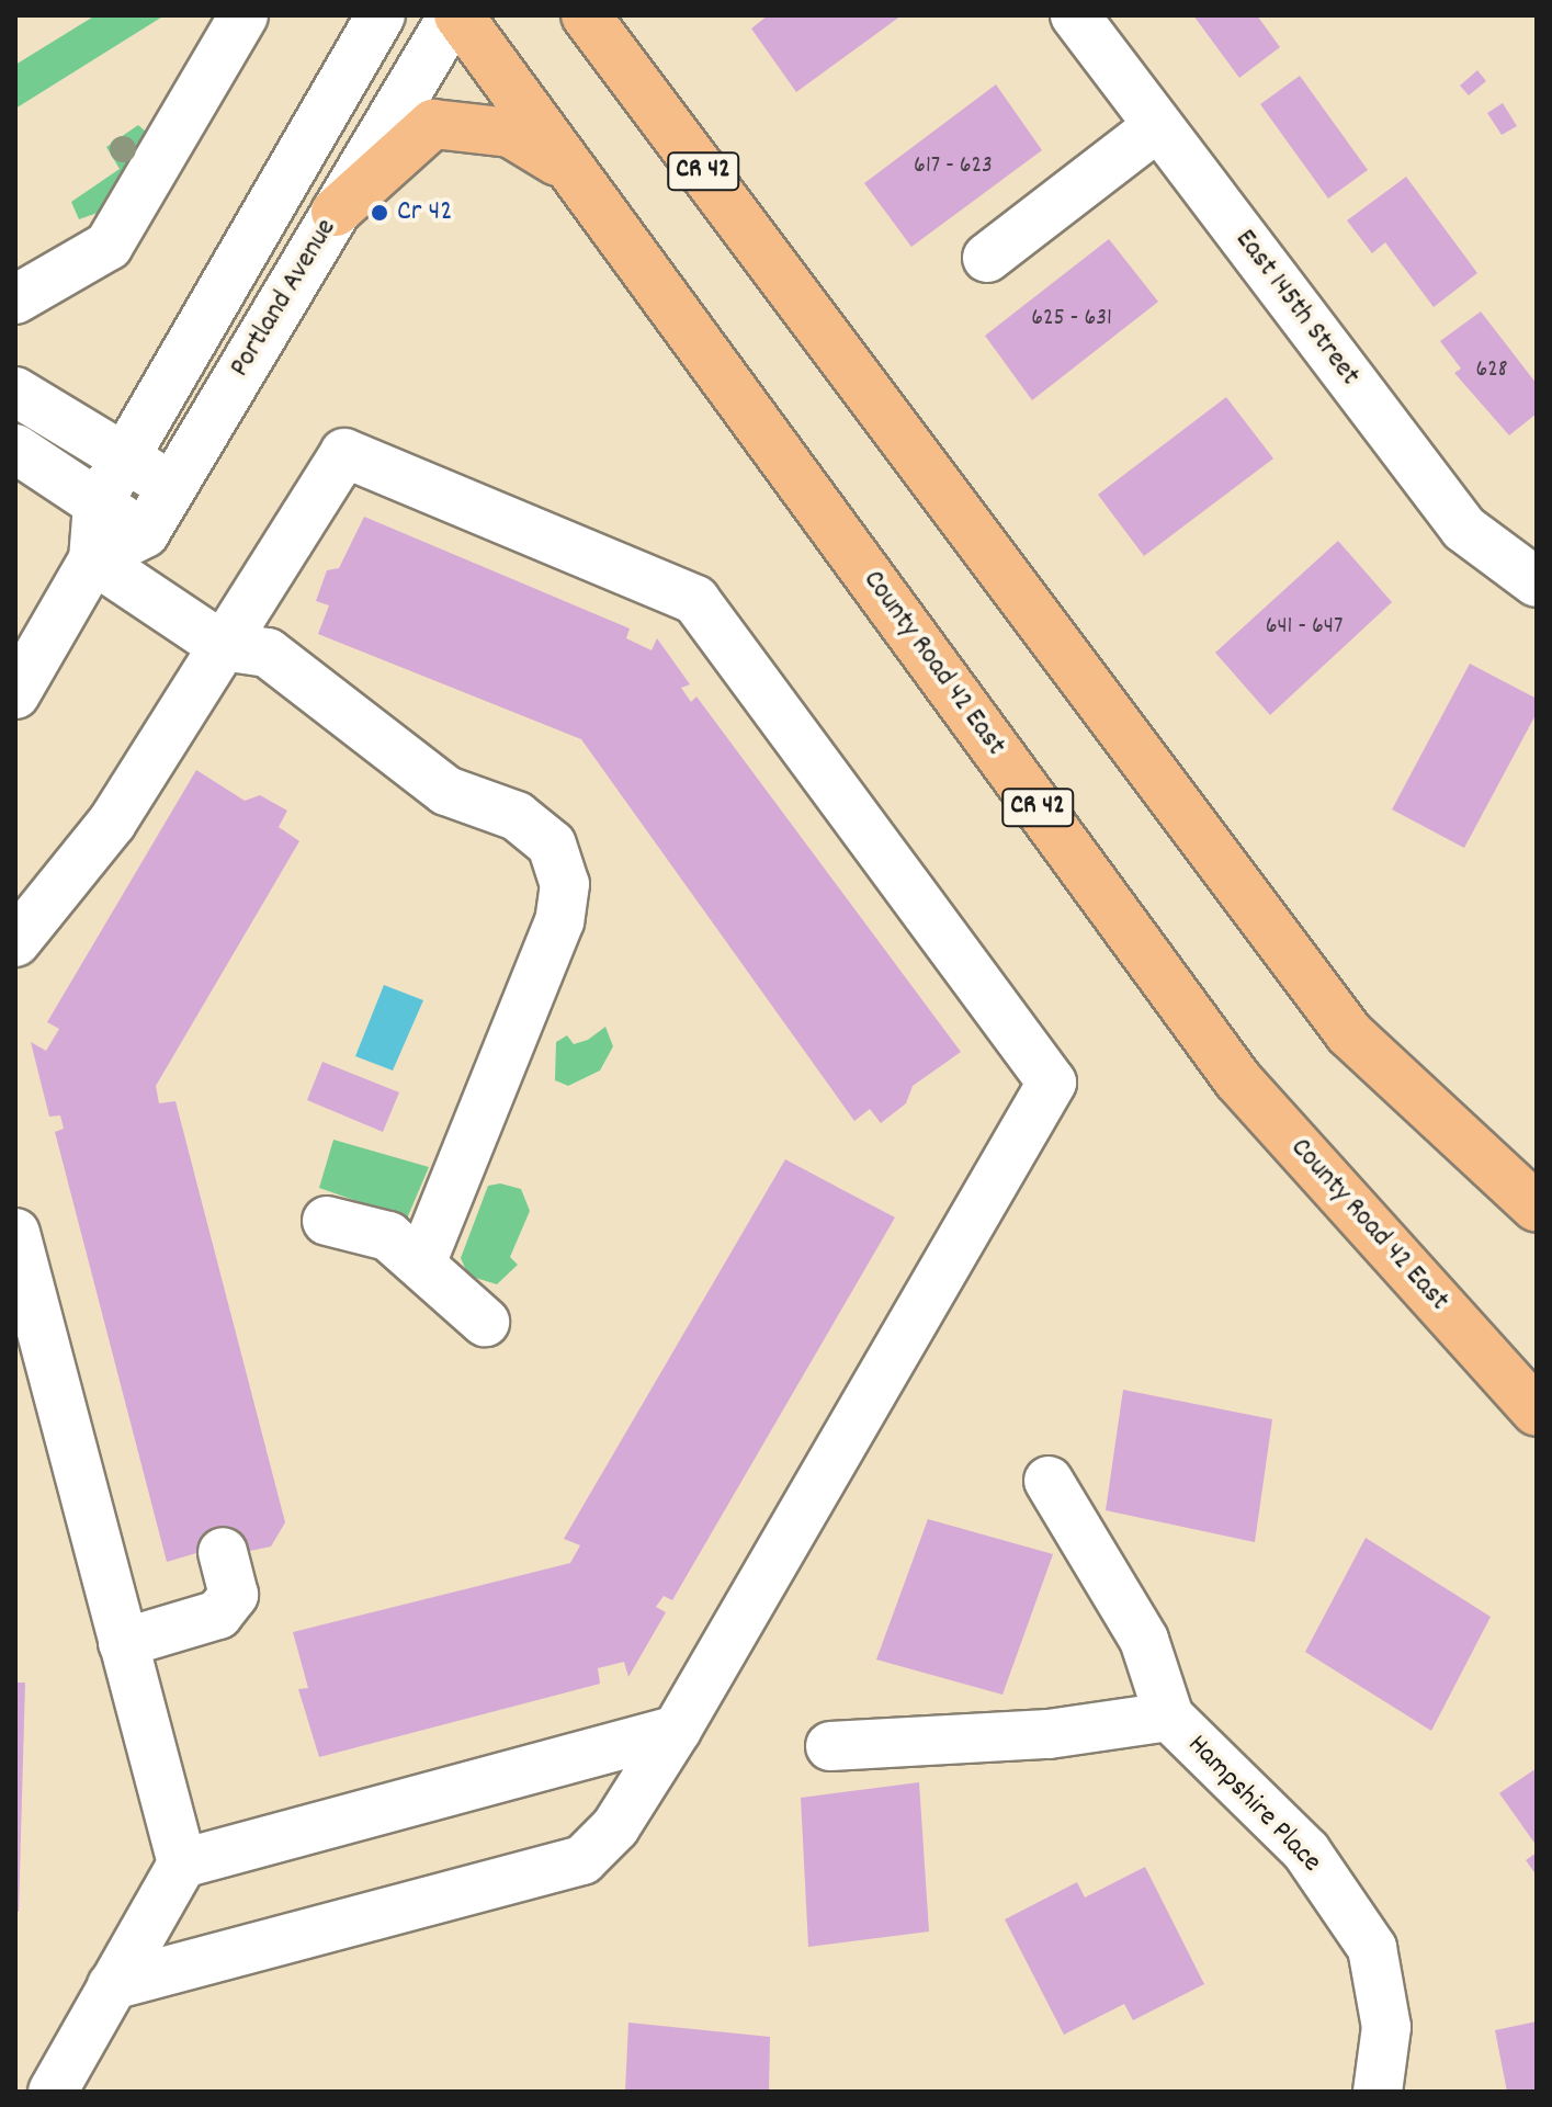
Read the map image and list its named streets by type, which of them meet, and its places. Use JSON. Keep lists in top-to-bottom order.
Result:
{
  "streets": {
    "highway": ["CR 42", "County Road 42 East"],
    "street": ["Portland Avenue", "East 145th Street", "Hampshire Place"]
  },
  "crossings": [
    ["Portland Avenue", "County Road 42 East"]
  ],
  "places": ["Cr 42"],
  "house_numbers": [
    "617 - 623",
    "625 - 631",
    "628",
    "641 - 647"
  ]
}
